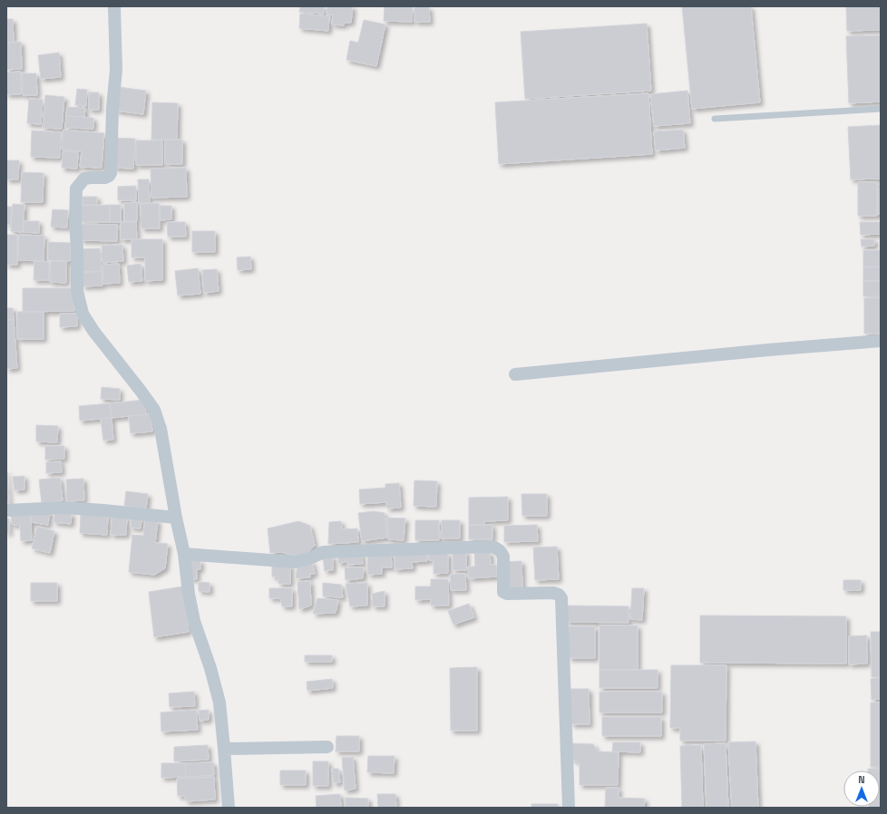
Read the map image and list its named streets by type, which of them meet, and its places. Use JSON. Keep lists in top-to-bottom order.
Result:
{
  "north": "top"
}
